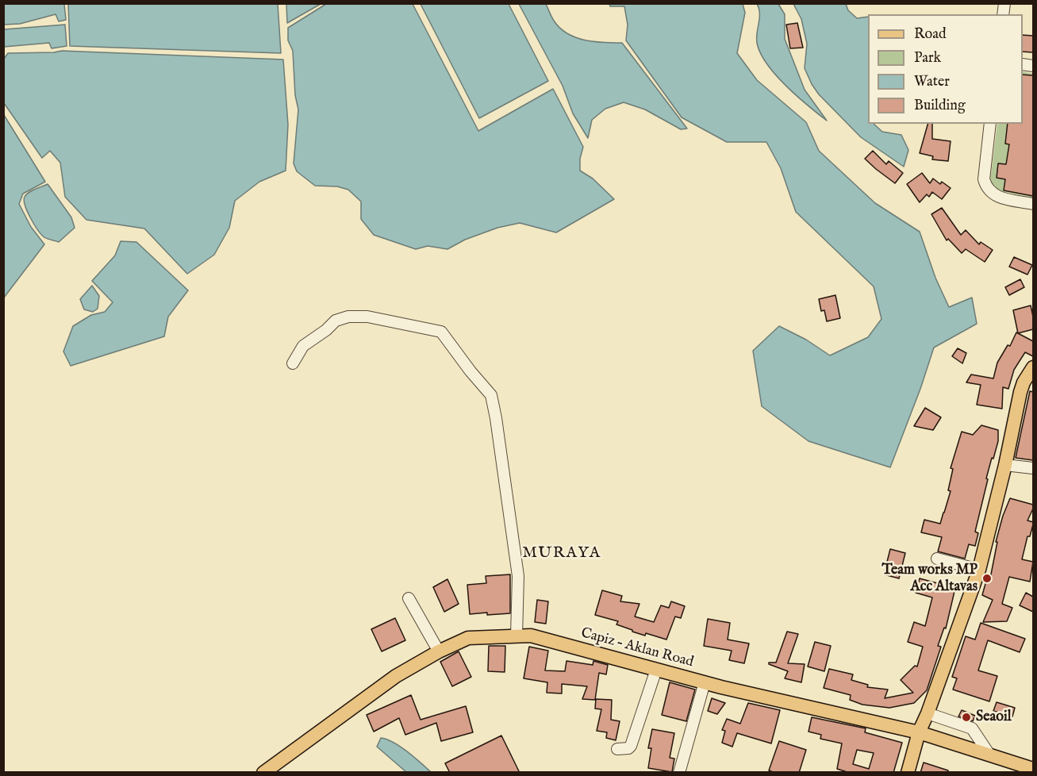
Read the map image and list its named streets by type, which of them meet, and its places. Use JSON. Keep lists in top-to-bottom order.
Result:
{
  "streets": {
    "main road": ["Capiz – Aklan Road"]
  },
  "districts": ["MURAYA"],
  "places": ["Team works MP Acc Altavas", "Seaoil"],
  "legend": [
    "Road",
    "Park",
    "Water",
    "Building"
  ]
}
